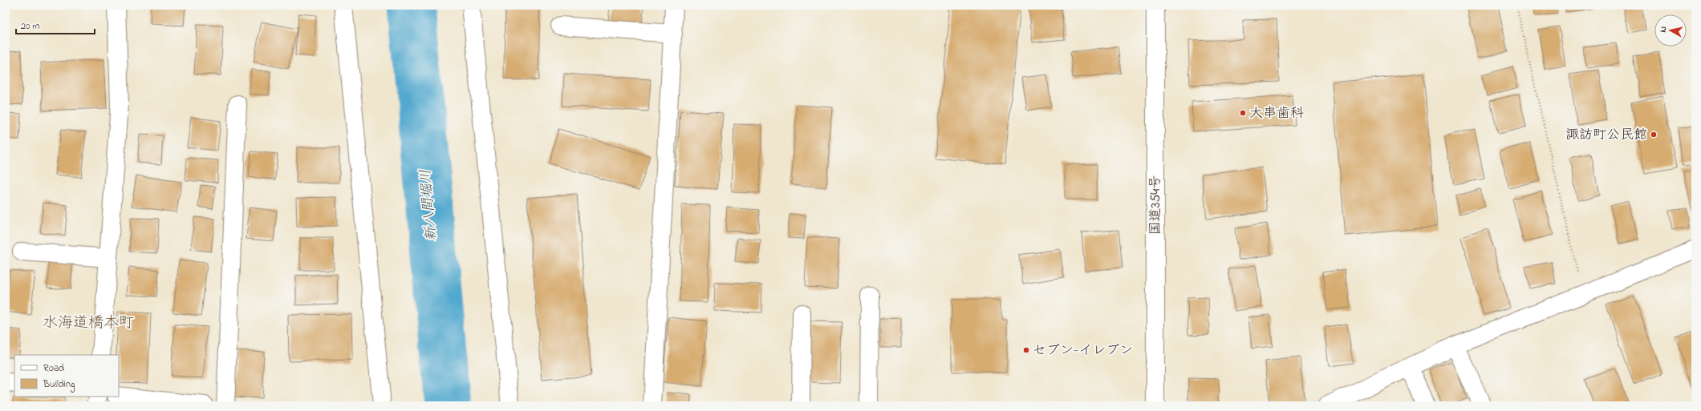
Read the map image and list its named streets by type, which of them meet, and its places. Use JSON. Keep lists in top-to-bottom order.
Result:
{
  "streets": {
    "main road": ["国道354号"]
  },
  "districts": ["水海道橋本町"],
  "water": ["新八間堀川"],
  "places": ["大串歯科", "諏訪町公民館", "セブン-イレブン"],
  "legend": ["Road", "Building"],
  "scale_bar": "20 m",
  "north": "left"
}
